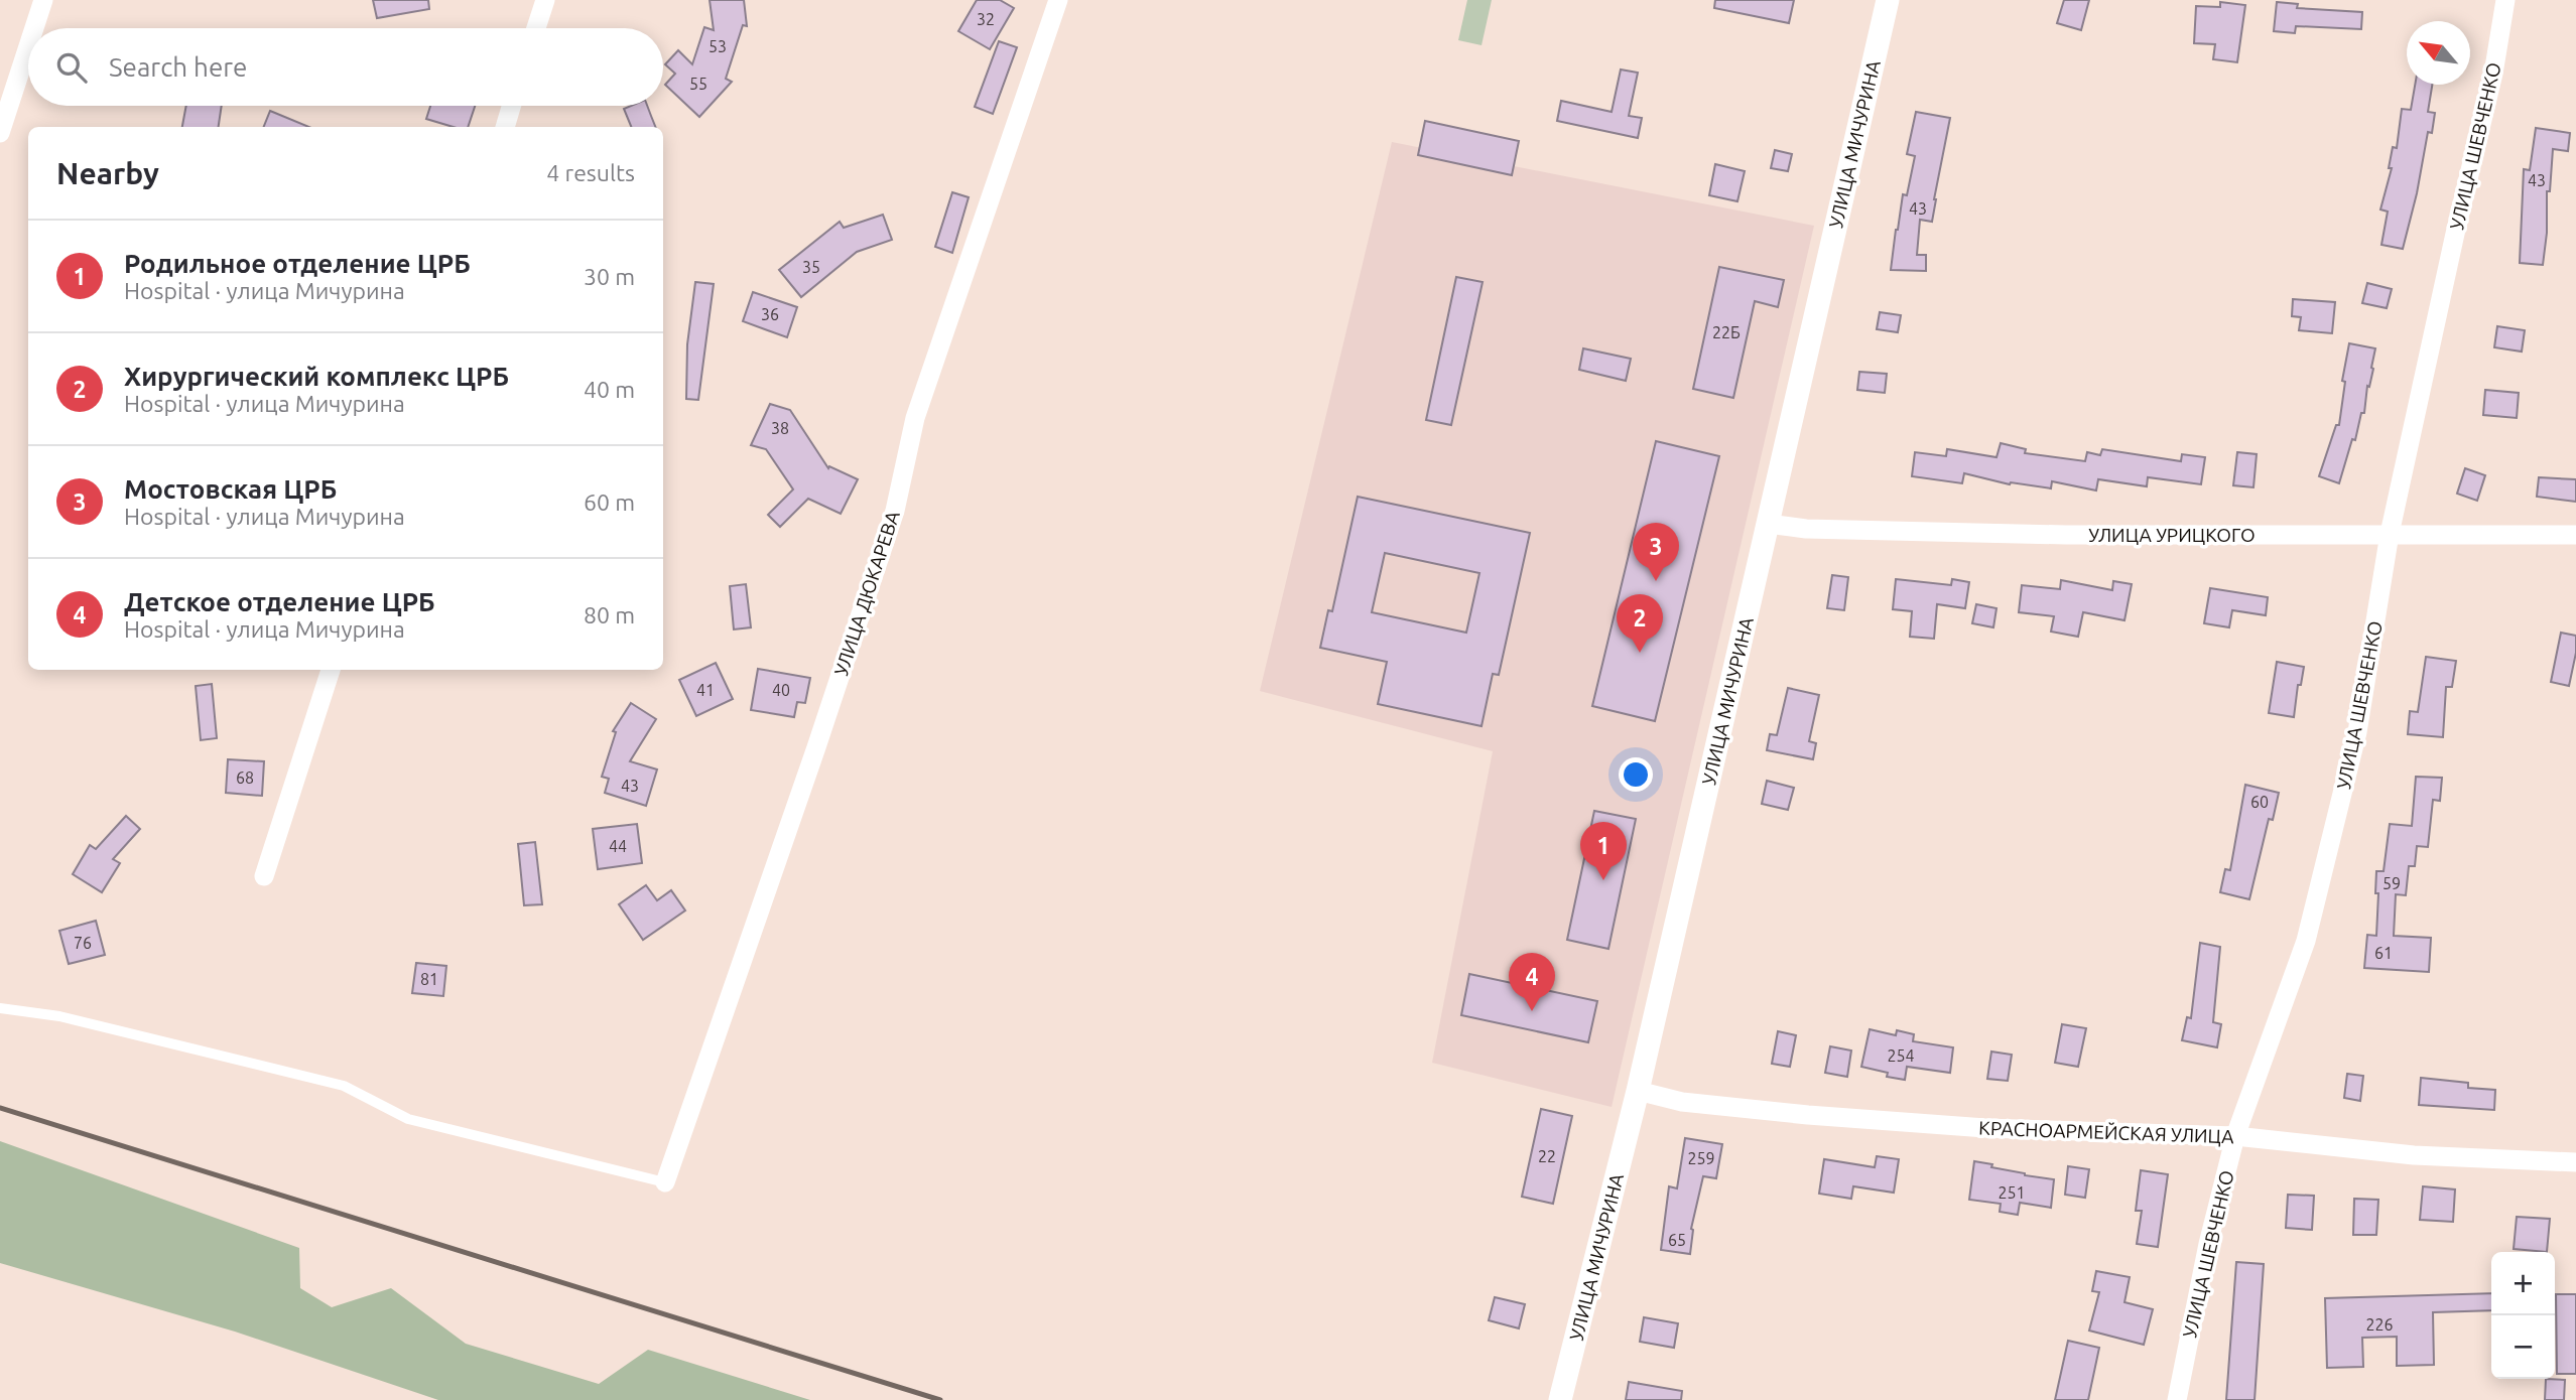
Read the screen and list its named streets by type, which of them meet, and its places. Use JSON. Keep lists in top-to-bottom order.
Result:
{
  "streets": {
    "street": [
      "УЛИЦА МИЧУРИНА",
      "УЛИЦА ШЕВЧЕНКО",
      "УЛИЦА УРИЦКОГО",
      "УЛИЦА ДЮКАРЕВА",
      "КРАСНОАРМЕЙСКАЯ УЛИЦА"
    ]
  },
  "crossings": [
    ["УЛИЦА МИЧУРИНА", "УЛИЦА УРИЦКОГО"],
    ["УЛИЦА МИЧУРИНА", "КРАСНОАРМЕЙСКАЯ УЛИЦА"],
    ["УЛИЦА ШЕВЧЕНКО", "УЛИЦА УРИЦКОГО"],
    ["УЛИЦА ШЕВЧЕНКО", "КРАСНОАРМЕЙСКАЯ УЛИЦА"]
  ],
  "house_numbers": [
    "32",
    "53",
    "55",
    "43",
    "43",
    "35",
    "36",
    "22Б",
    "38",
    "41",
    "40",
    "68",
    "43",
    "60",
    "44",
    "59",
    "76",
    "61",
    "81",
    "254",
    "22",
    "259",
    "251",
    "65",
    "226"
  ],
  "north": "top left",
  "page": {
    "search": "Search here",
    "heading": ["Nearby", "4 results"],
    "list": [
      {
        "mark": "1",
        "name": "Родильное отделение ЦРБ",
        "note": "Hospital · улица Мичурина",
        "value": "30 m"
      },
      {
        "mark": "2",
        "name": "Хирургический комплекс ЦРБ",
        "note": "Hospital · улица Мичурина",
        "value": "40 m"
      },
      {
        "mark": "3",
        "name": "Мостовская ЦРБ",
        "note": "Hospital · улица Мичурина",
        "value": "60 m"
      },
      {
        "mark": "4",
        "name": "Детское отделение ЦРБ",
        "note": "Hospital · улица Мичурина",
        "value": "80 m"
      }
    ],
    "pins": [
      "3",
      "2",
      "1",
      "4"
    ],
    "map_buttons": ["+", "−"]
  }
}
